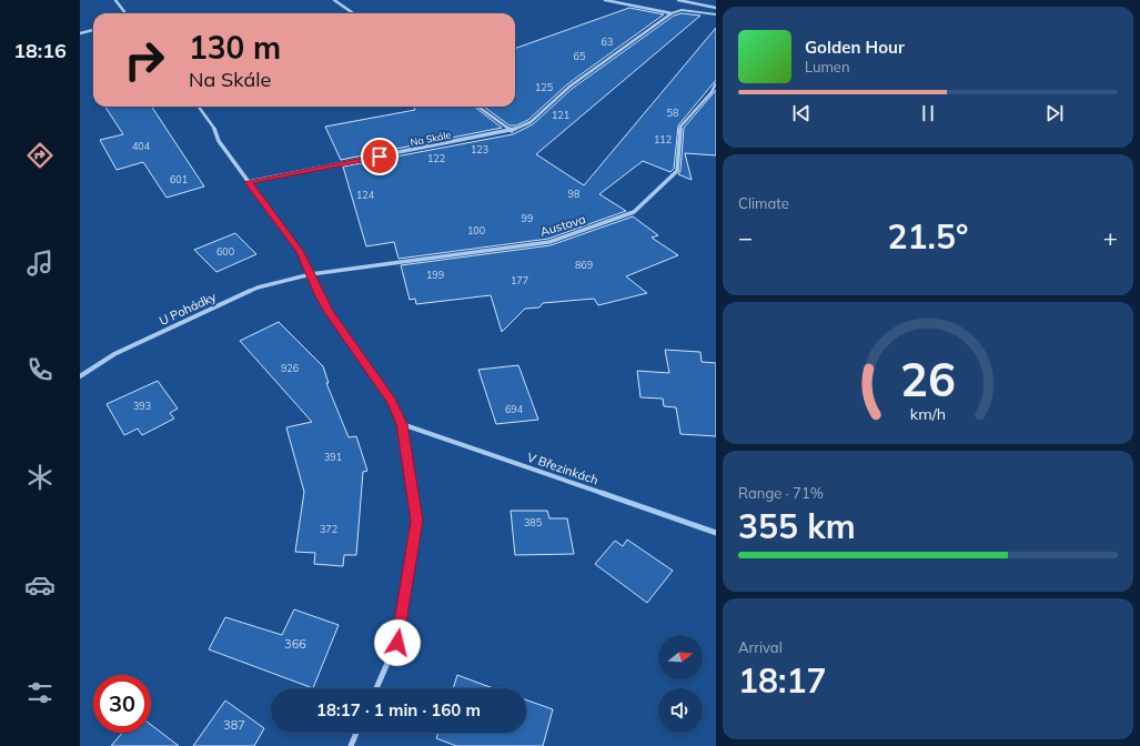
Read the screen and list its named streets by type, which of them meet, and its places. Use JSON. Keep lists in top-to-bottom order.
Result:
{
  "streets": {
    "street": [
      "Na Skále",
      "Austova",
      "U Pohádky",
      "V Březinkách"
    ]
  },
  "crossings": [
    ["Austova", "U Pohádky"]
  ],
  "house_numbers": [
    "63",
    "65",
    "125",
    "58",
    "121",
    "112",
    "404",
    "123",
    "122",
    "601",
    "98",
    "124",
    "99",
    "100",
    "600",
    "869",
    "199",
    "177",
    "926",
    "393",
    "694",
    "391",
    "385",
    "372",
    "366",
    "387"
  ],
  "north": "right",
  "page": {
    "tabs": "18:16",
    "turn": ["130 m", "Na Skále"],
    "song": ["Golden Hour", "Lumen"],
    "tile": [
      "Climate",
      ["Range · 71%", "355 km"],
      ["Arrival", "18:17"]
    ],
    "heat": ["−", "21.5°", "+"],
    "limit": "30",
    "trip": "18:17 · 1 min · 160 m",
    "gauge": ["26", "km/h"]
  }
}
